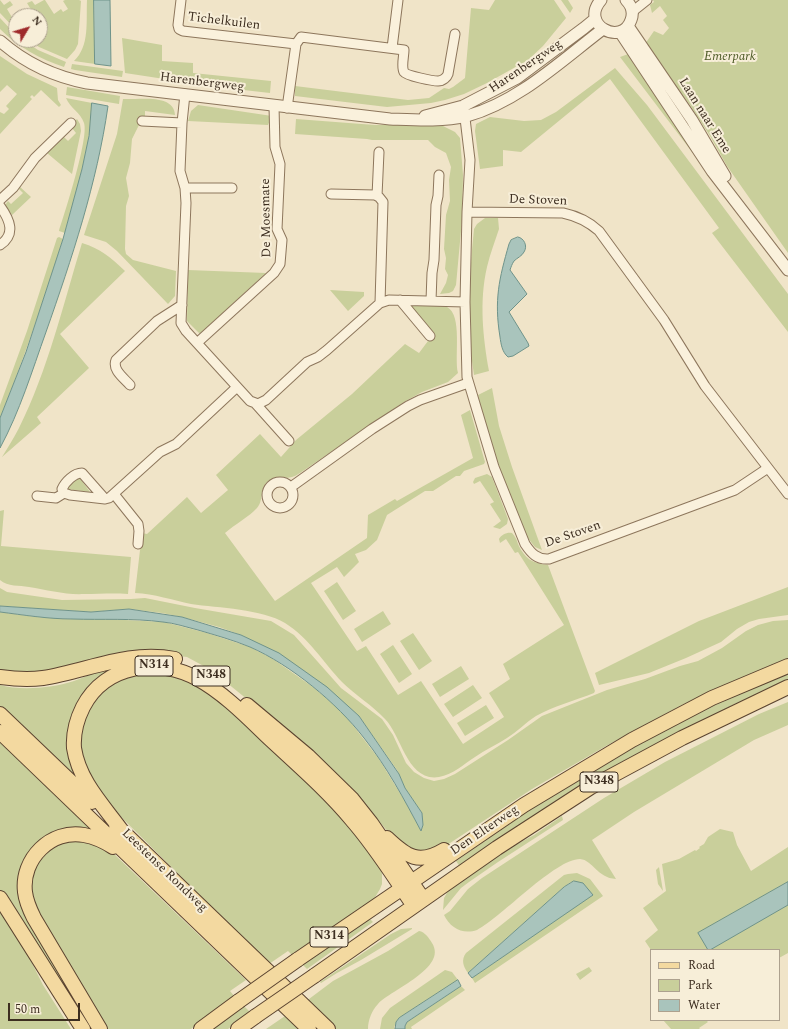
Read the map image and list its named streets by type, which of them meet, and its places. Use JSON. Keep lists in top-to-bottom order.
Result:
{
  "streets": {
    "main road": [
      "N314",
      "N348",
      "Den Elterweg",
      "Leestense Rondweg"
    ],
    "street": [
      "Tichelkuilen",
      "Harenbergweg",
      "Laan naar Eme",
      "De Stoven",
      "De Moesmate"
    ]
  },
  "crossings": [
    ["Harenbergweg", "De Stoven"],
    ["Harenbergweg", "De Moesmate"],
    ["N314", "N348"],
    ["N314", "Den Elterweg"],
    ["N314", "Leestense Rondweg"],
    ["N348", "Den Elterweg"]
  ],
  "parks": ["Emerpark"],
  "legend": ["Road", "Park", "Water"],
  "scale_bar": "50 m",
  "north": "top right"
}
